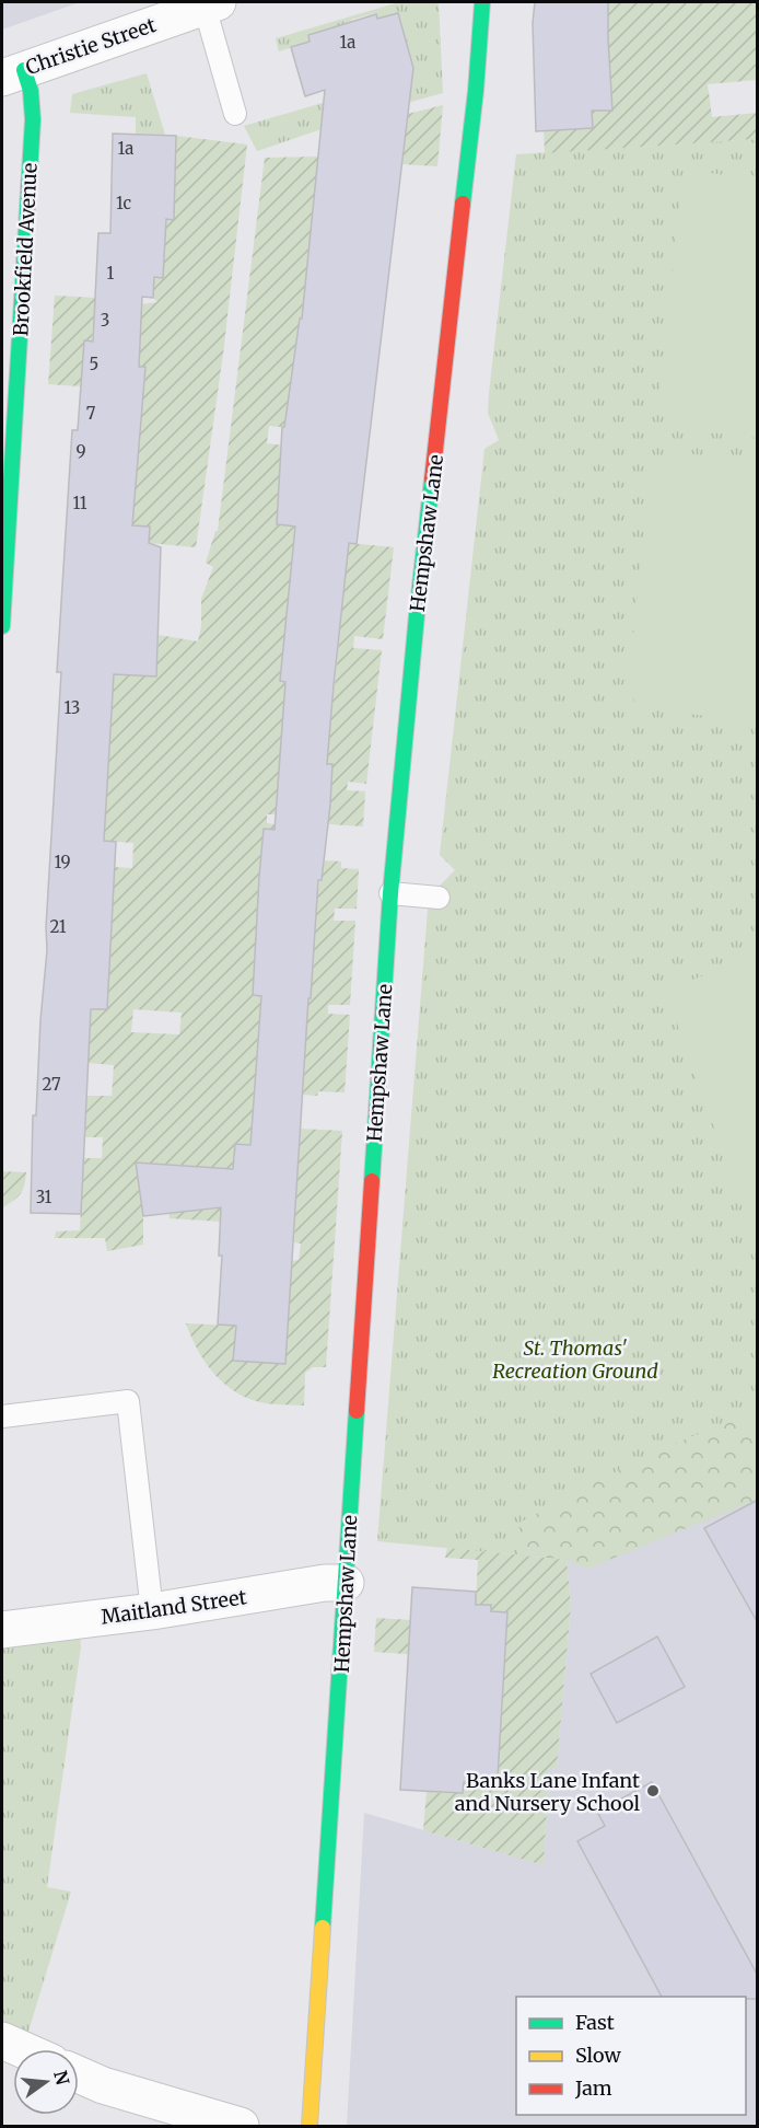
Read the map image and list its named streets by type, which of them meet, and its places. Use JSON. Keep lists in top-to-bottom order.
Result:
{
  "streets": {
    "street": [
      "Christie Street",
      "Brookfield Avenue",
      "Hempshaw Lane",
      "Maitland Street"
    ]
  },
  "crossings": [
    ["Christie Street", "Brookfield Avenue"],
    ["Hempshaw Lane", "Maitland Street"]
  ],
  "parks": ["St. Thomas' Recreation Ground"],
  "places": ["Banks Lane Infant and Nursery School"],
  "house_numbers": [
    "1a",
    "1a",
    "1c",
    "1",
    "3",
    "5",
    "7",
    "9",
    "11",
    "13",
    "19",
    "21",
    "27",
    "31"
  ],
  "legend": ["Fast", "Slow", "Jam"],
  "north": "right"
}
